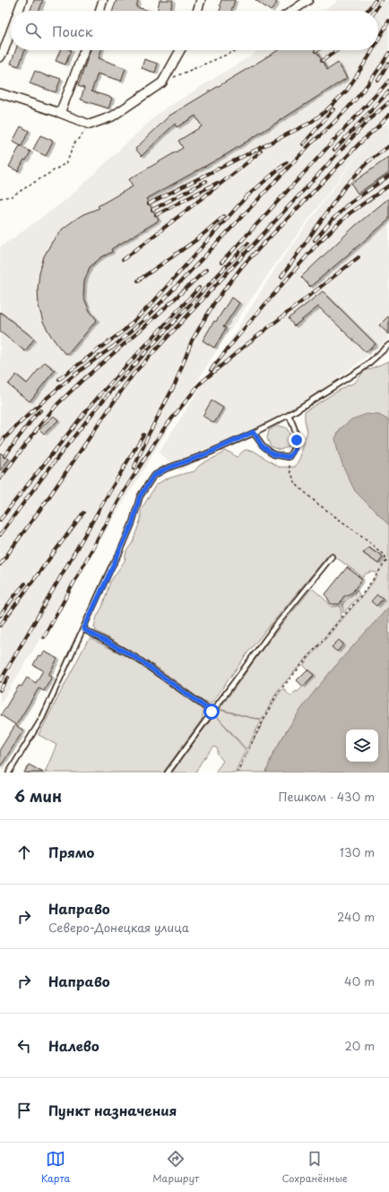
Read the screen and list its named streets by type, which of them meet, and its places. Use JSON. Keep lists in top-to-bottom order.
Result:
{
  "page": {
    "search": "Поиск",
    "heading": ["6 мин", "Пешком · 430 m"],
    "list": [
      ["Прямо", "130 m"],
      ["Направо", "Северо-Донецкая улица", "240 m"],
      ["Направо", "40 m"],
      ["Налево", "20 m"],
      "Пункт назначения"
    ],
    "nav": ["Карта", "Маршрут", "Сохранённые"]
  }
}
